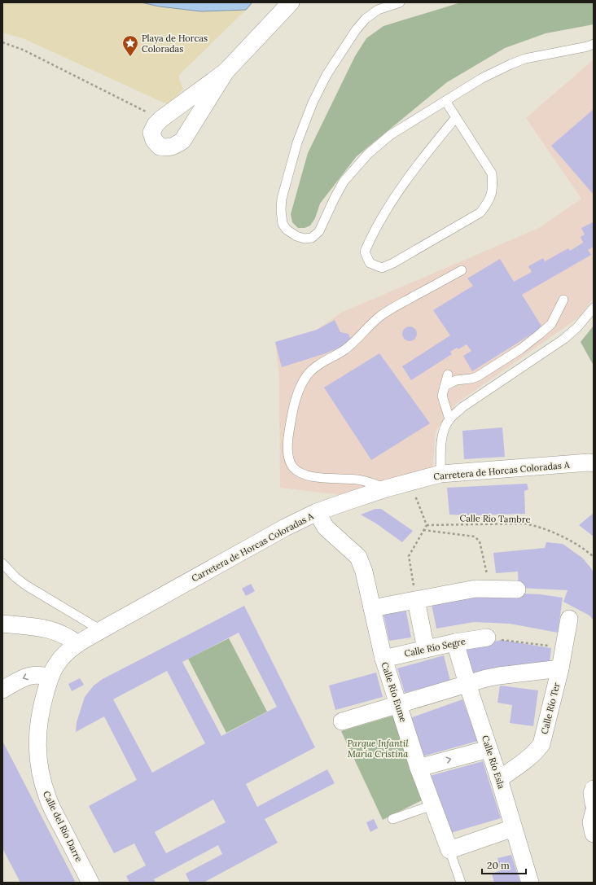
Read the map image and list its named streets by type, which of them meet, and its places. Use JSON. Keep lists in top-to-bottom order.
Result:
{
  "streets": {
    "street": [
      "Carretera de Horcas Coloradas A",
      "Calle Río Segre",
      "Calle Río Eume",
      "Calle Río Ter",
      "Calle Río Esla",
      "Calle del Río Darre"
    ],
    "path": ["Calle Río Tambre"]
  },
  "crossings": [
    ["Carretera de Horcas Coloradas A", "Calle Río Eume"],
    ["Carretera de Horcas Coloradas A", "Calle del Río Darre"],
    ["Calle Río Segre", "Calle Río Eume"],
    ["Calle Río Segre", "Calle Río Esla"],
    ["Calle Río Ter", "Calle Río Esla"]
  ],
  "parks": ["Parque Infantil María Cristina"],
  "places": {
    "place": ["Playa de Horcas Coloradas"]
  },
  "scale_bar": "20 m"
}
